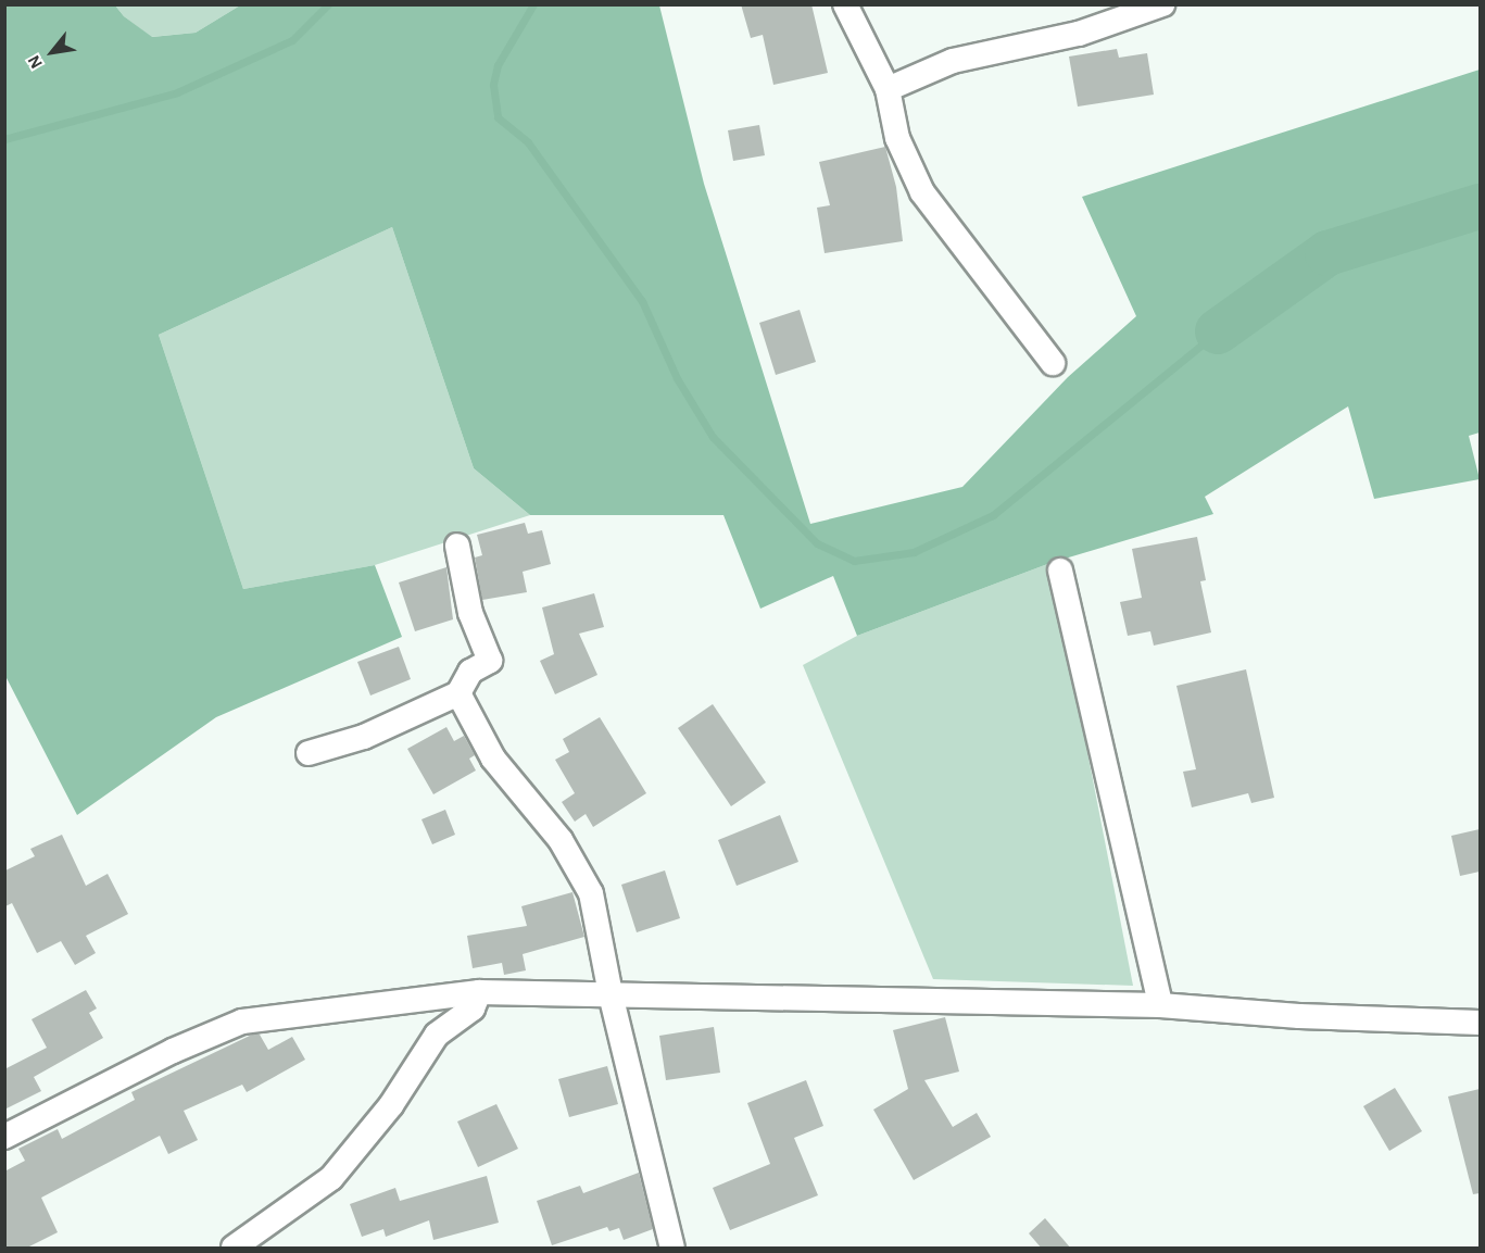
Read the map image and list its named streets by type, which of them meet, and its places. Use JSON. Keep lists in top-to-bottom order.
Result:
{
  "north": "bottom left"
}
